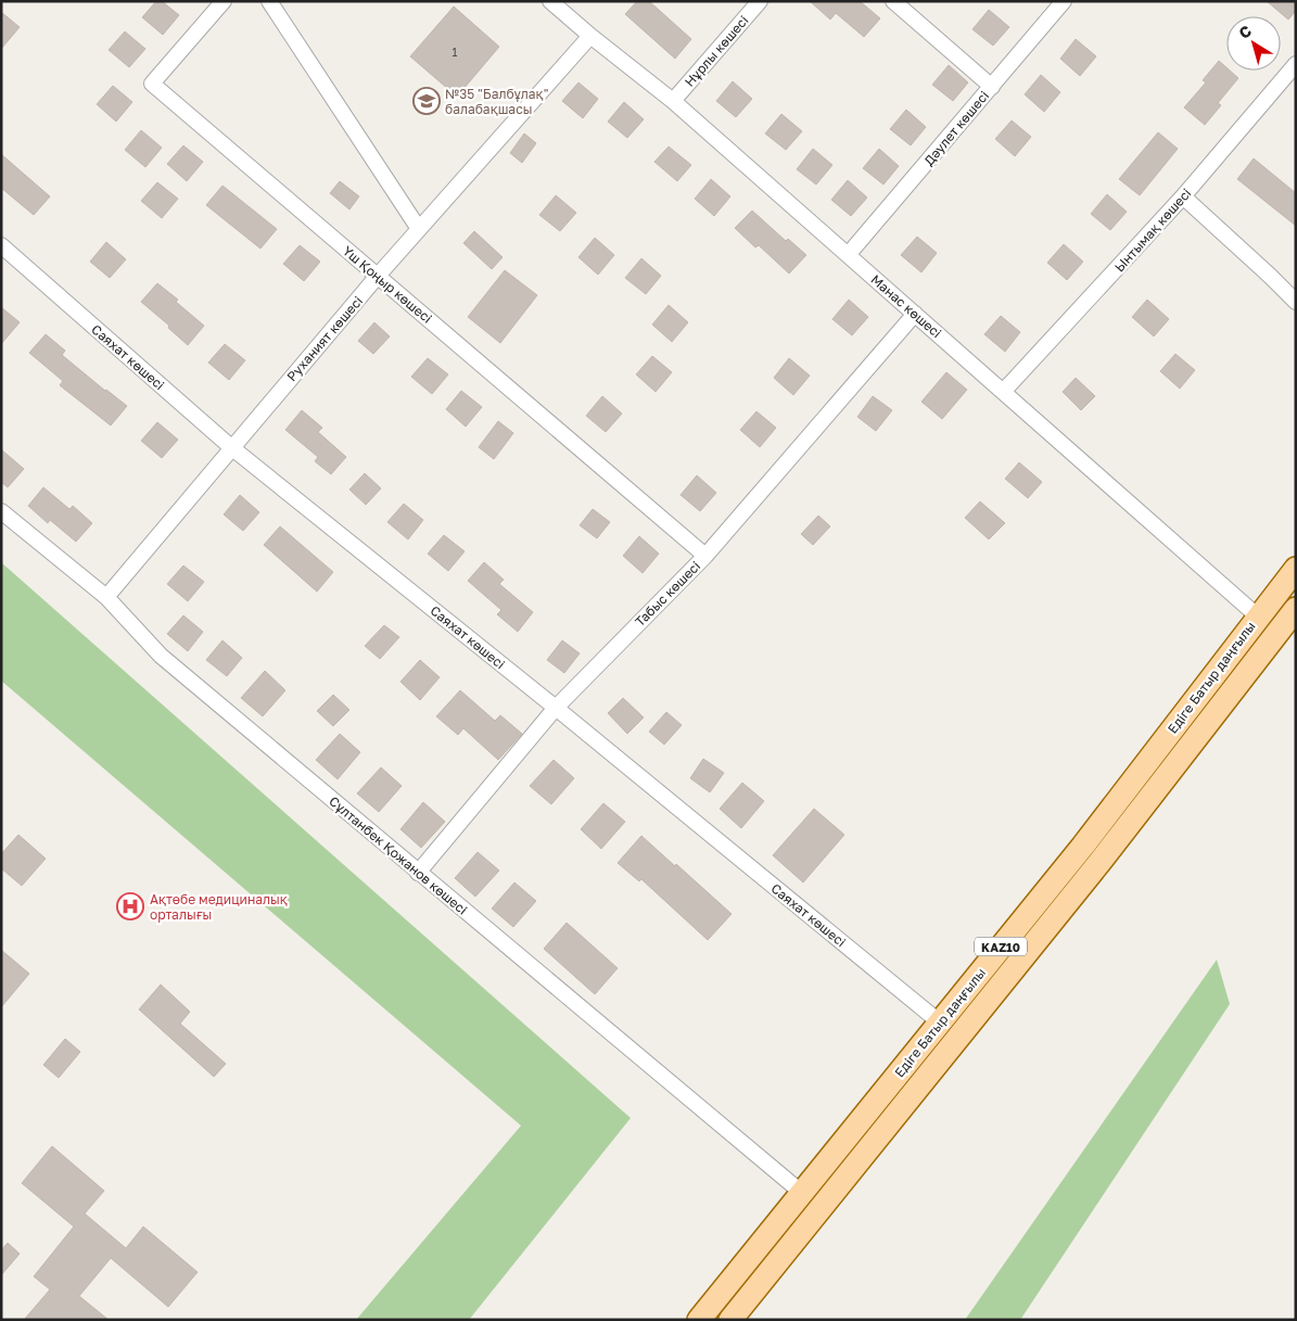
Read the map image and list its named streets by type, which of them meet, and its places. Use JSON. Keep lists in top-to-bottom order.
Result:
{
  "streets": {
    "main road": ["Едіге Батыр даңғылы", "KAZ10"],
    "street": [
      "Нұрлы көшесі",
      "Дәулет көшесі",
      "Ынтымақ көшесі",
      "Үш Қоңыр көшесі",
      "Манас көшесі",
      "Руханият көшесі",
      "Саяхат көшесі",
      "Табыс көшесі",
      "Сұлтанбек Қожанов көшесі"
    ]
  },
  "crossings": [
    ["Нұрлы көшесі", "Манас көшесі"],
    ["Дәулет көшесі", "Манас көшесі"],
    ["Ынтымақ көшесі", "Манас көшесі"],
    ["Үш Қоңыр көшесі", "Руханият көшесі"],
    ["Үш Қоңыр көшесі", "Табыс көшесі"],
    ["Манас көшесі", "Руханият көшесі"],
    ["Манас көшесі", "Табыс көшесі"],
    ["Манас көшесі", "Едіге Батыр даңғылы"],
    ["Руханият көшесі", "Саяхат көшесі"],
    ["Руханият көшесі", "Сұлтанбек Қожанов көшесі"],
    ["Саяхат көшесі", "Табыс көшесі"],
    ["Саяхат көшесі", "Едіге Батыр даңғылы"],
    ["Табыс көшесі", "Сұлтанбек Қожанов көшесі"],
    ["Едіге Батыр даңғылы", "Сұлтанбек Қожанов көшесі"]
  ],
  "places": {
    "school or university": ["№35 \"Балбұлақ\" балабақшасы"],
    "hospital": ["Ақтөбе медициналық орталығы"]
  },
  "house_numbers": ["1"],
  "north": "top left"
}
